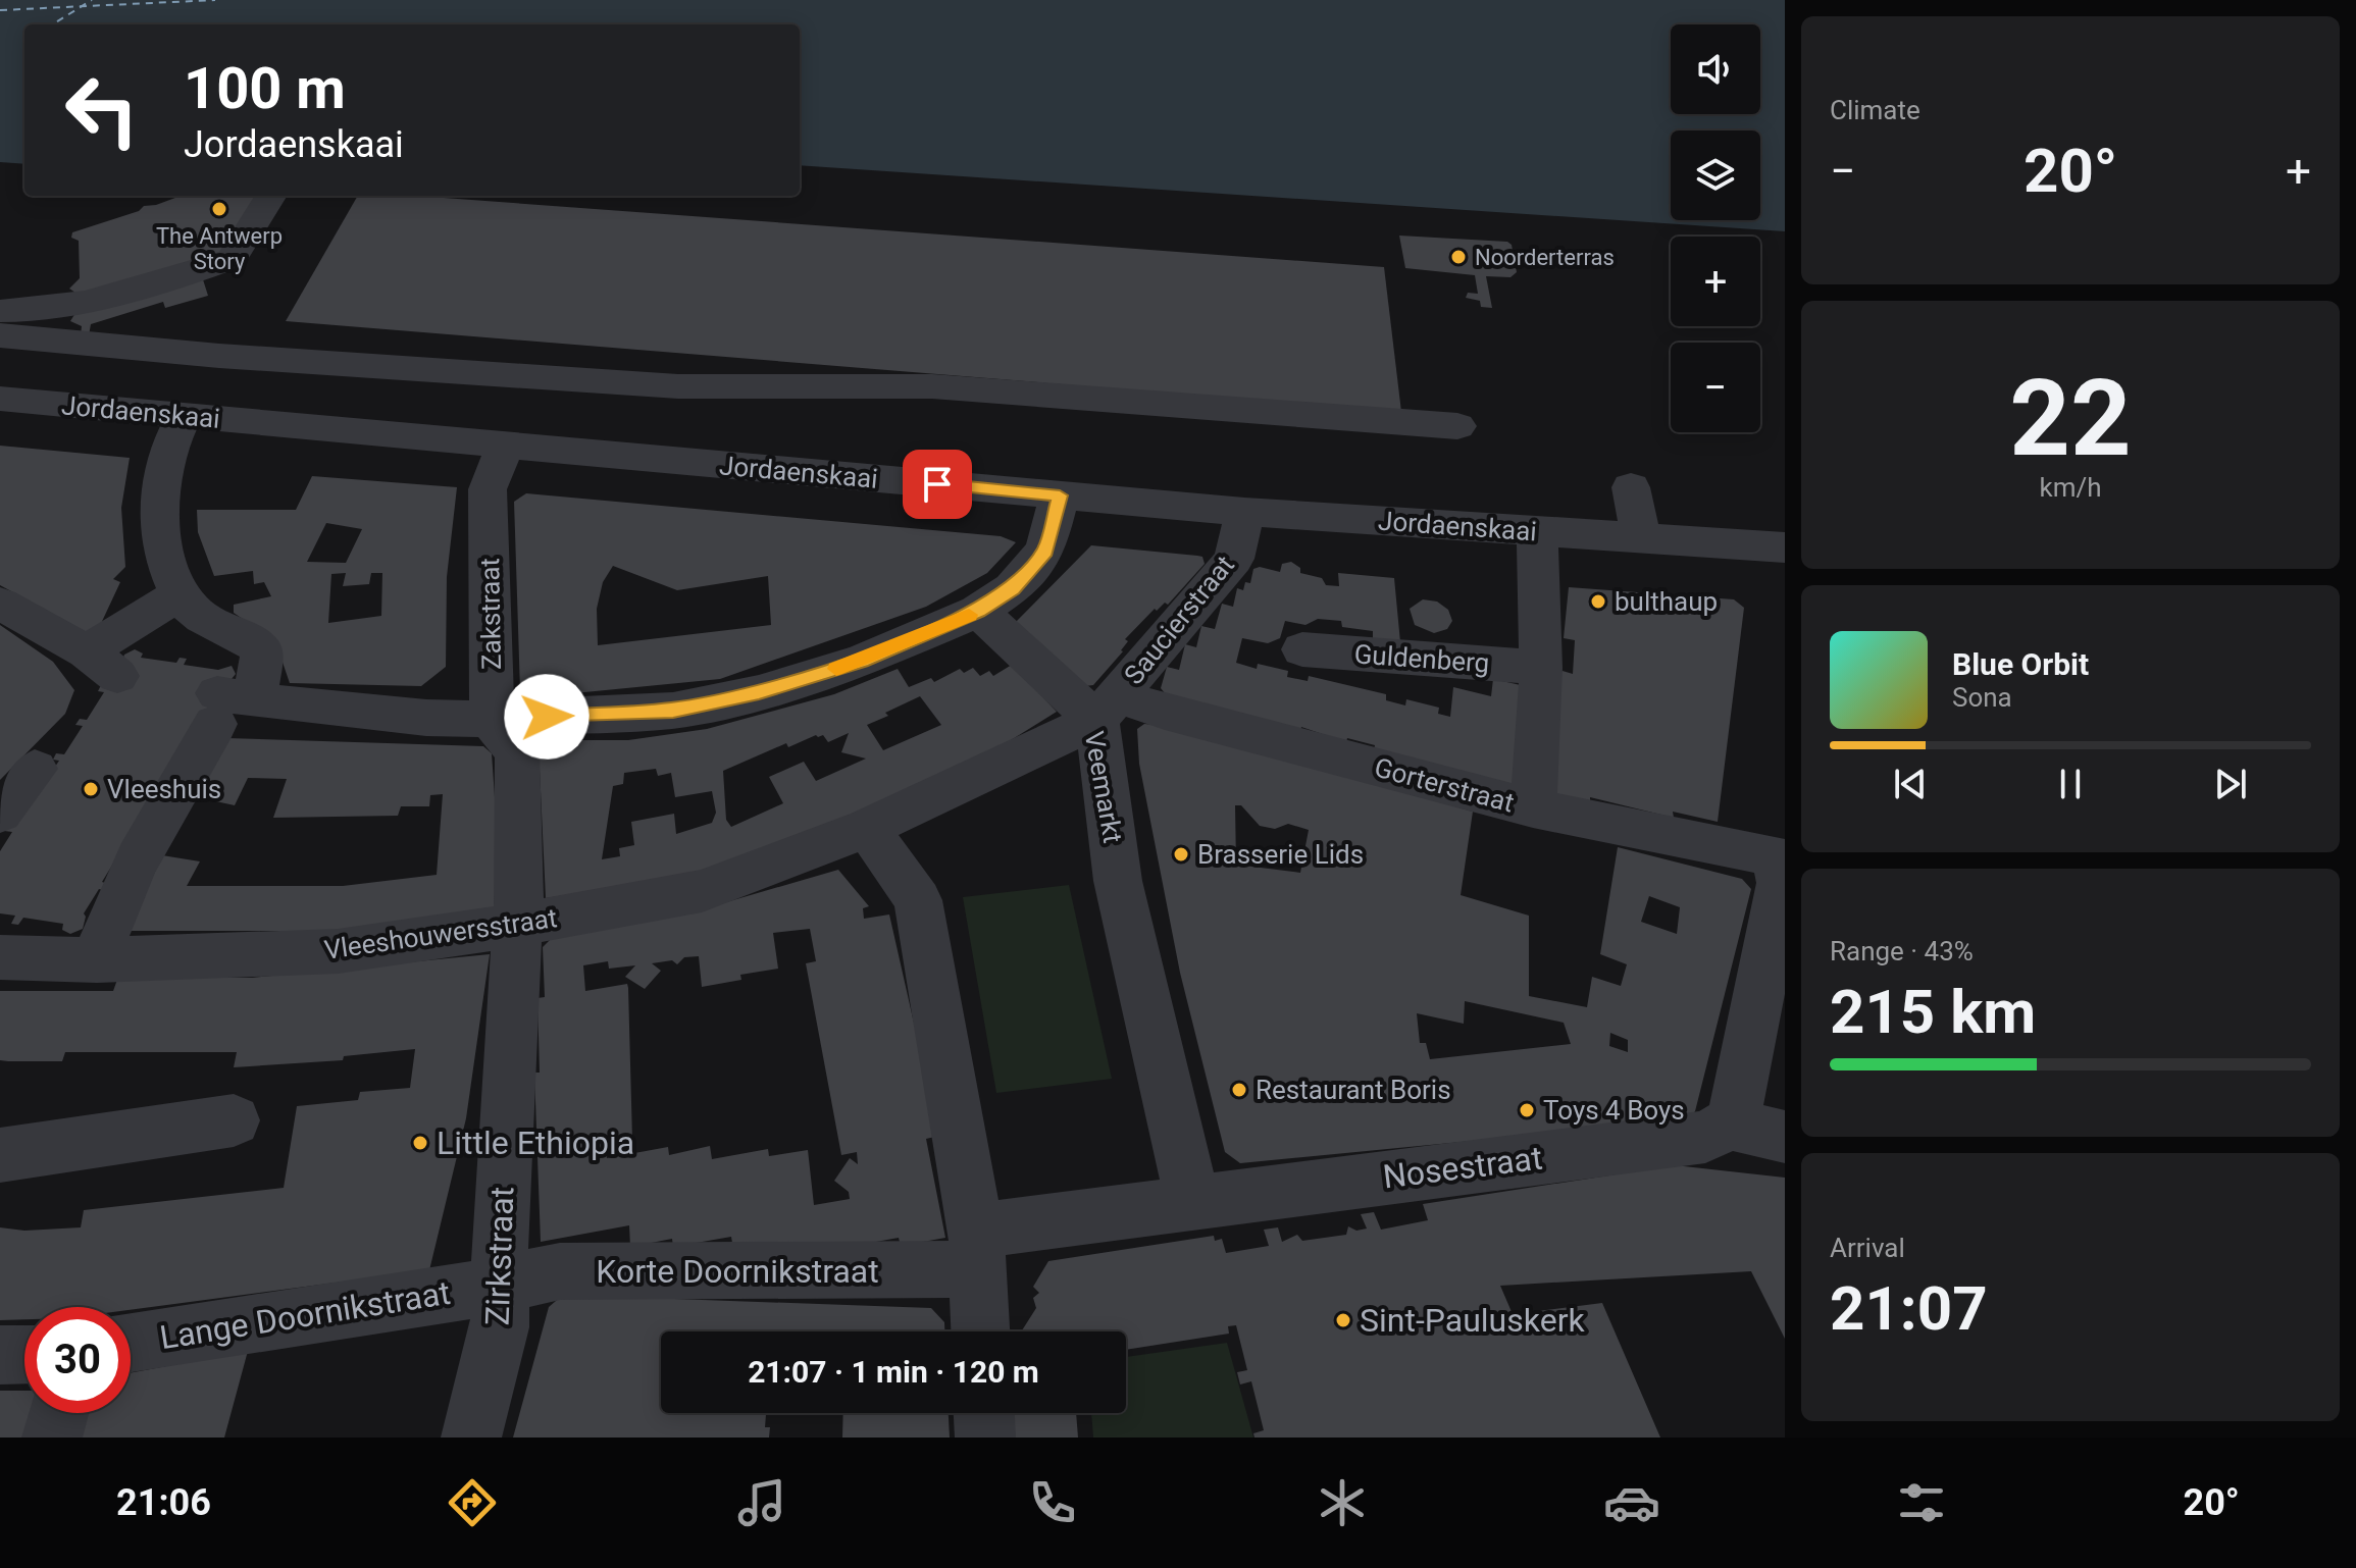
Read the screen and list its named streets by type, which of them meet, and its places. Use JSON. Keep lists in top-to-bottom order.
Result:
{
  "streets": {
    "street": [
      "Jordaenskaai",
      "Zakstraat",
      "Saucierstraat",
      "Guldenberg",
      "Gorterstraat",
      "Veemarkt",
      "Vleeshouwersstraat",
      "Nosestraat",
      "Zirkstraat",
      "Korte Doornikstraat",
      "Lange Doornikstraat"
    ]
  },
  "crossings": [
    ["Jordaenskaai", "Zakstraat"],
    ["Jordaenskaai", "Saucierstraat"],
    ["Saucierstraat", "Gorterstraat"],
    ["Saucierstraat", "Veemarkt"],
    ["Gorterstraat", "Veemarkt"],
    ["Veemarkt", "Vleeshouwersstraat"],
    ["Veemarkt", "Nosestraat"],
    ["Vleeshouwersstraat", "Zirkstraat"],
    ["Zirkstraat", "Korte Doornikstraat"],
    ["Zirkstraat", "Lange Doornikstraat"],
    ["Korte Doornikstraat", "Lange Doornikstraat"]
  ],
  "places": [
    "The Antwerp Story",
    "Noorderterras",
    "bulthaup",
    "Vleeshuis",
    "Brasserie Lids",
    "Restaurant Boris",
    "Toys 4 Boys",
    "Little Ethiopia",
    "Sint-Pauluskerk"
  ],
  "page": {
    "tile": [
      "Climate",
      ["22", "km/h"],
      ["Range · 43%", "215 km"],
      ["Arrival", "21:07"]
    ],
    "map_buttons": ["+", "−"],
    "turn": ["100 m", "Jordaenskaai"],
    "heat": ["−", "20°", "+"],
    "song": ["Blue Orbit", "Sona"],
    "limit": "30",
    "trip": "21:07 · 1 min · 120 m",
    "tabs": ["21:06", "20°"]
  }
}
